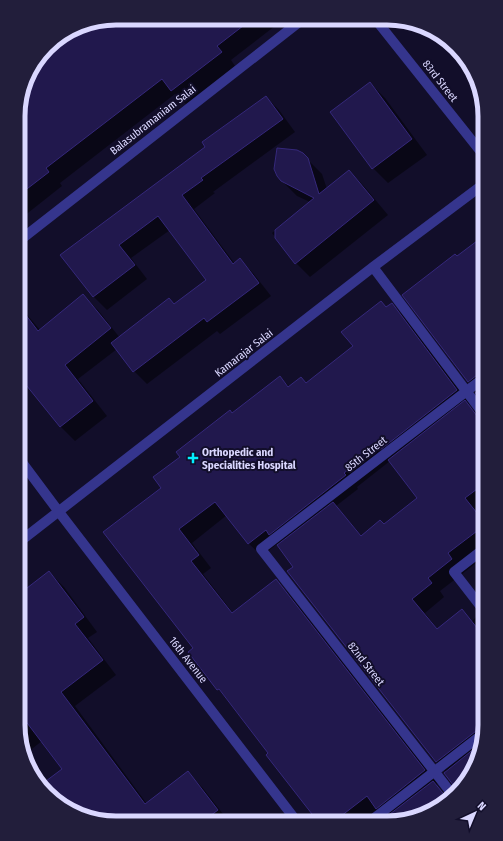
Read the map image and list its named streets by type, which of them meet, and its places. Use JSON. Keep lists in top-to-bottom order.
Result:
{
  "streets": {
    "street": [
      "83rd Street",
      "Balasubramaniam Salai",
      "Kamarajar Salai",
      "85th Street",
      "16th Avenue",
      "82nd Street"
    ]
  },
  "crossings": [
    ["Kamarajar Salai", "16th Avenue"],
    ["85th Street", "82nd Street"]
  ],
  "places": {
    "health": ["Orthopedic and Specialities Hospital"]
  },
  "north": "top right"
}
